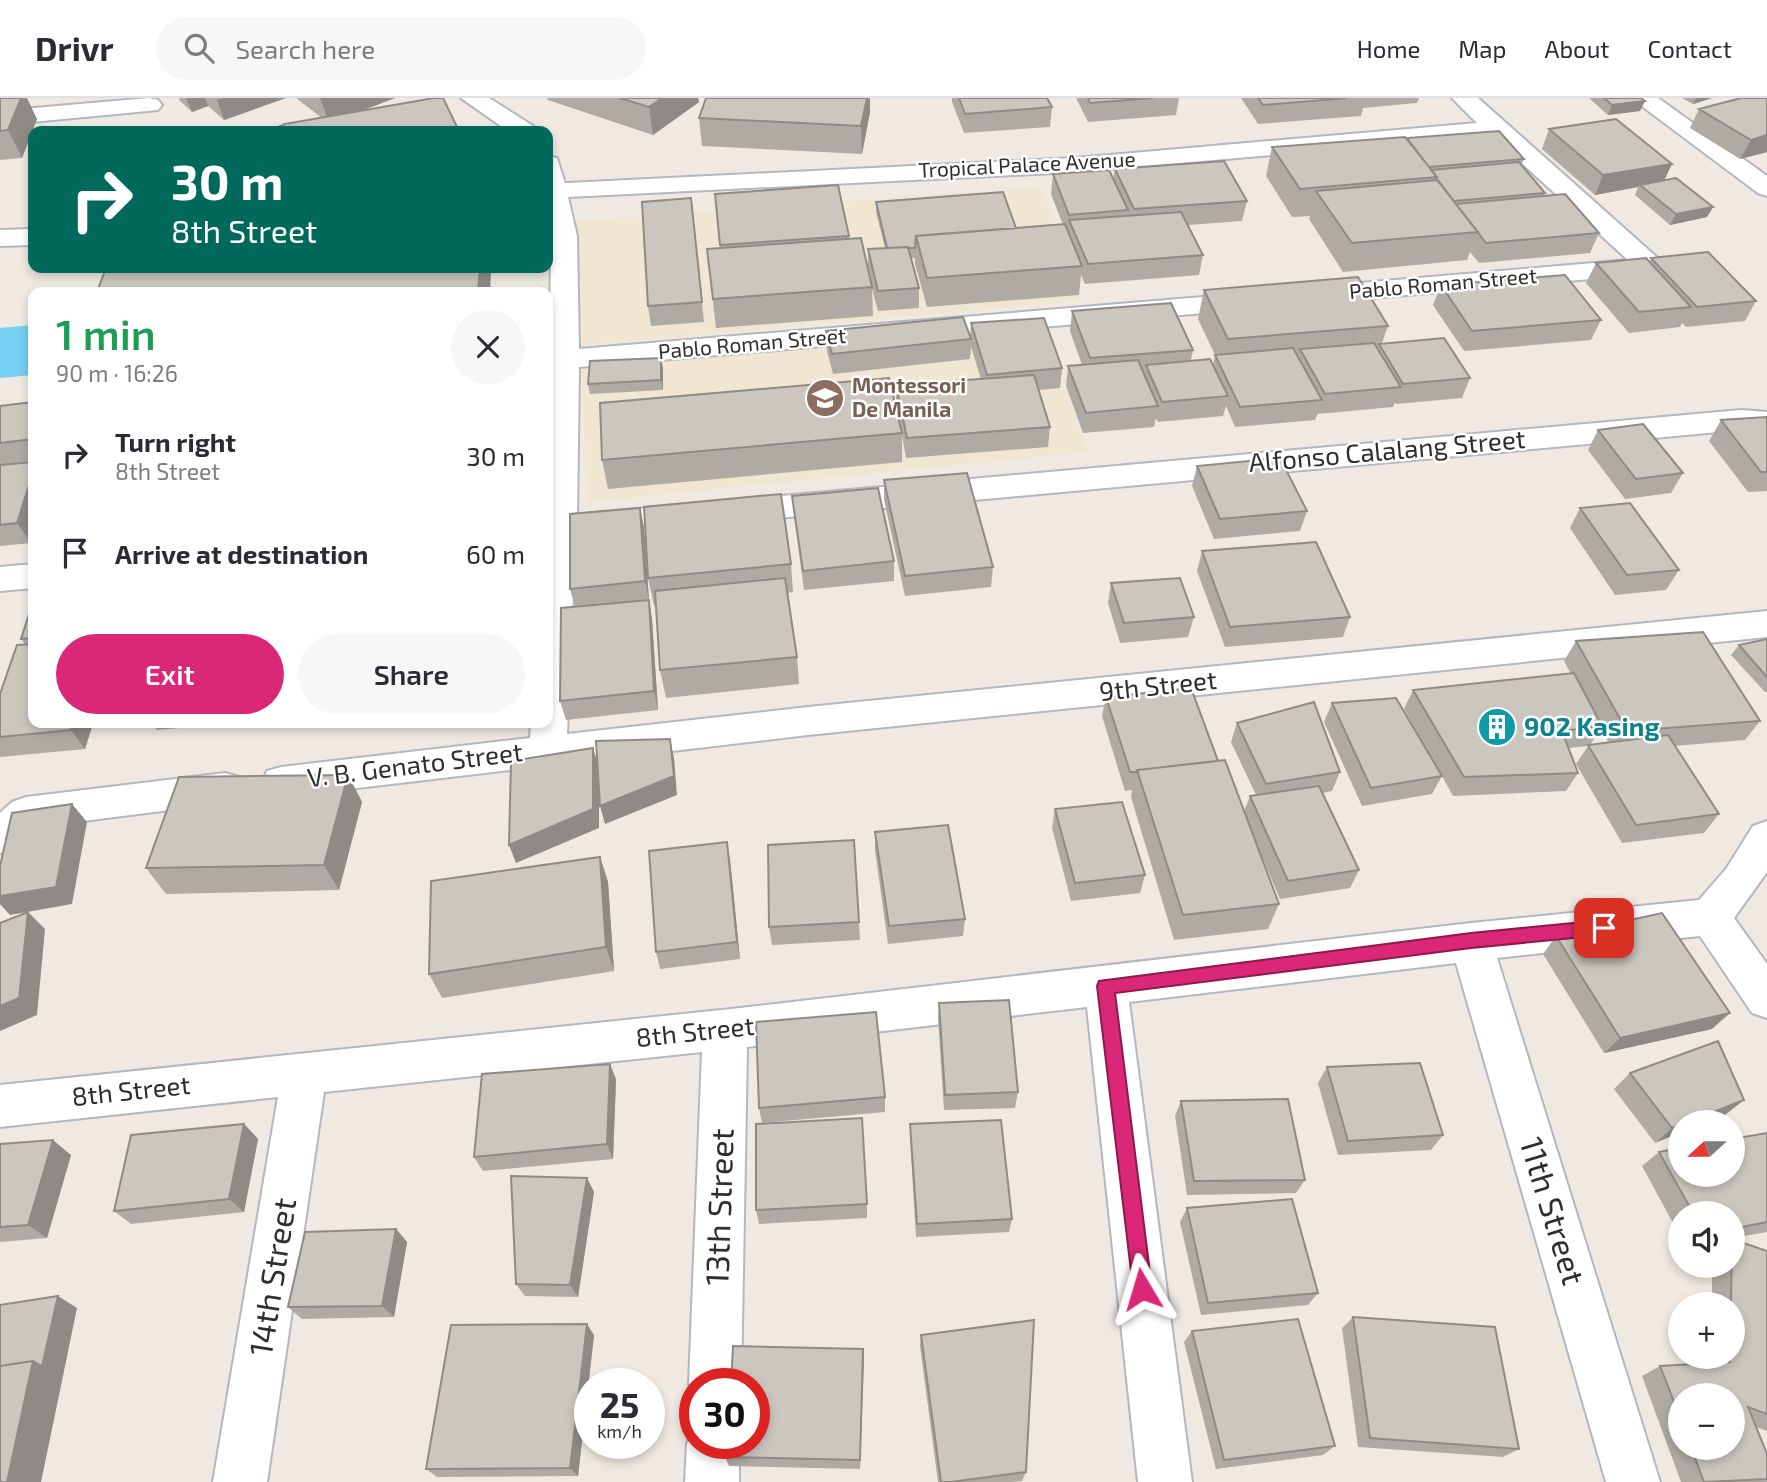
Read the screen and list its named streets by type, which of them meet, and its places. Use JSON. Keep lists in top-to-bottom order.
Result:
{
  "streets": {
    "street": [
      "Tropical Palace Avenue",
      "Pablo Roman Street",
      "Alfonso Calalang Street",
      "9th Street",
      "V. B. Genato Street",
      "8th Street",
      "13th Street",
      "11th Street",
      "14th Street"
    ]
  },
  "crossings": [
    ["Tropical Palace Avenue", "Pablo Roman Street"],
    ["9th Street", "V. B. Genato Street"],
    ["8th Street", "13th Street"],
    ["8th Street", "11th Street"],
    ["8th Street", "14th Street"]
  ],
  "places": {
    "school or university": ["Montessori De Manila"],
    "building": ["902 Kasing"]
  },
  "north": "left",
  "page": {
    "header": "Drivr",
    "search": "Search here",
    "nav": [
      "Home",
      "Map",
      "About",
      "Contact"
    ],
    "turn": ["30 m", "8th Street"],
    "heading": ["1 min", "90 m · 16:26"],
    "list": [
      {
        "name": "Turn right",
        "note": "8th Street",
        "value": "30 m"
      },
      {
        "name": "Arrive at destination",
        "value": "60 m"
      }
    ],
    "buttons": ["Exit", "Share"],
    "map_buttons": ["+", "−"],
    "speed": "25 km/h",
    "limit": "30"
  }
}
